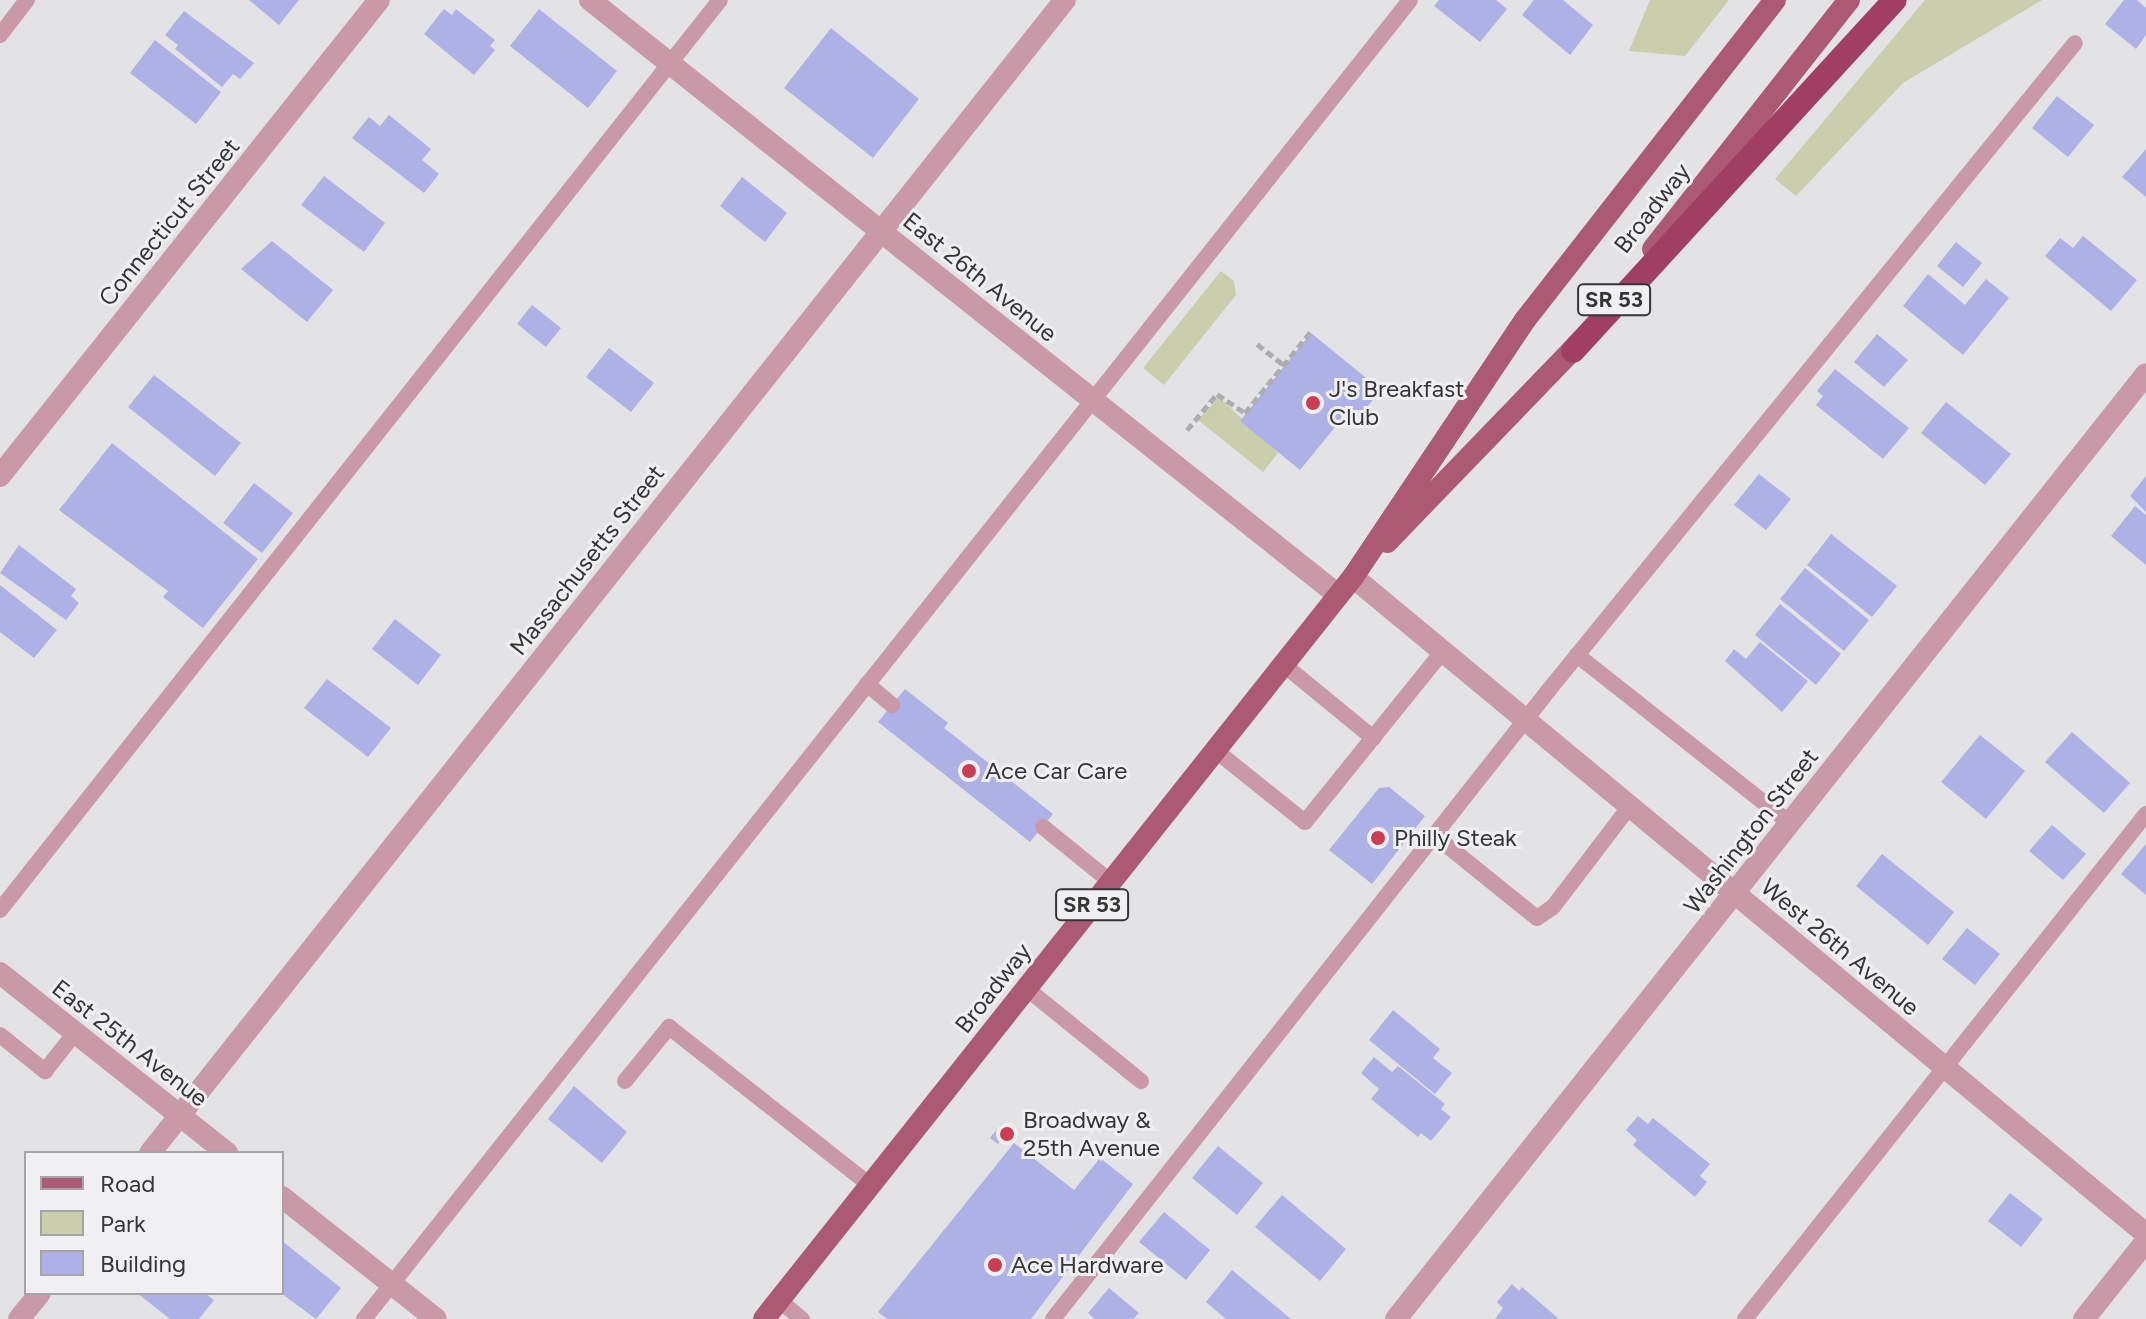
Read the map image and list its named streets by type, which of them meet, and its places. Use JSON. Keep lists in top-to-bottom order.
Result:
{
  "streets": {
    "main road": ["Broadway", "SR 53"],
    "street": [
      "Connecticut Street",
      "East 26th Avenue",
      "Massachusetts Street",
      "Washington Street",
      "West 26th Avenue",
      "East 25th Avenue"
    ]
  },
  "crossings": [
    ["Broadway", "East 26th Avenue"],
    ["Broadway", "West 26th Avenue"],
    ["East 26th Avenue", "Massachusetts Street"],
    ["Massachusetts Street", "East 25th Avenue"],
    ["Washington Street", "West 26th Avenue"]
  ],
  "places": [
    "J's Breakfast Club",
    "Ace Car Care",
    "Philly Steak",
    "Broadway & 25th Avenue",
    "Ace Hardware"
  ],
  "legend": ["Road", "Park", "Building"]
}
